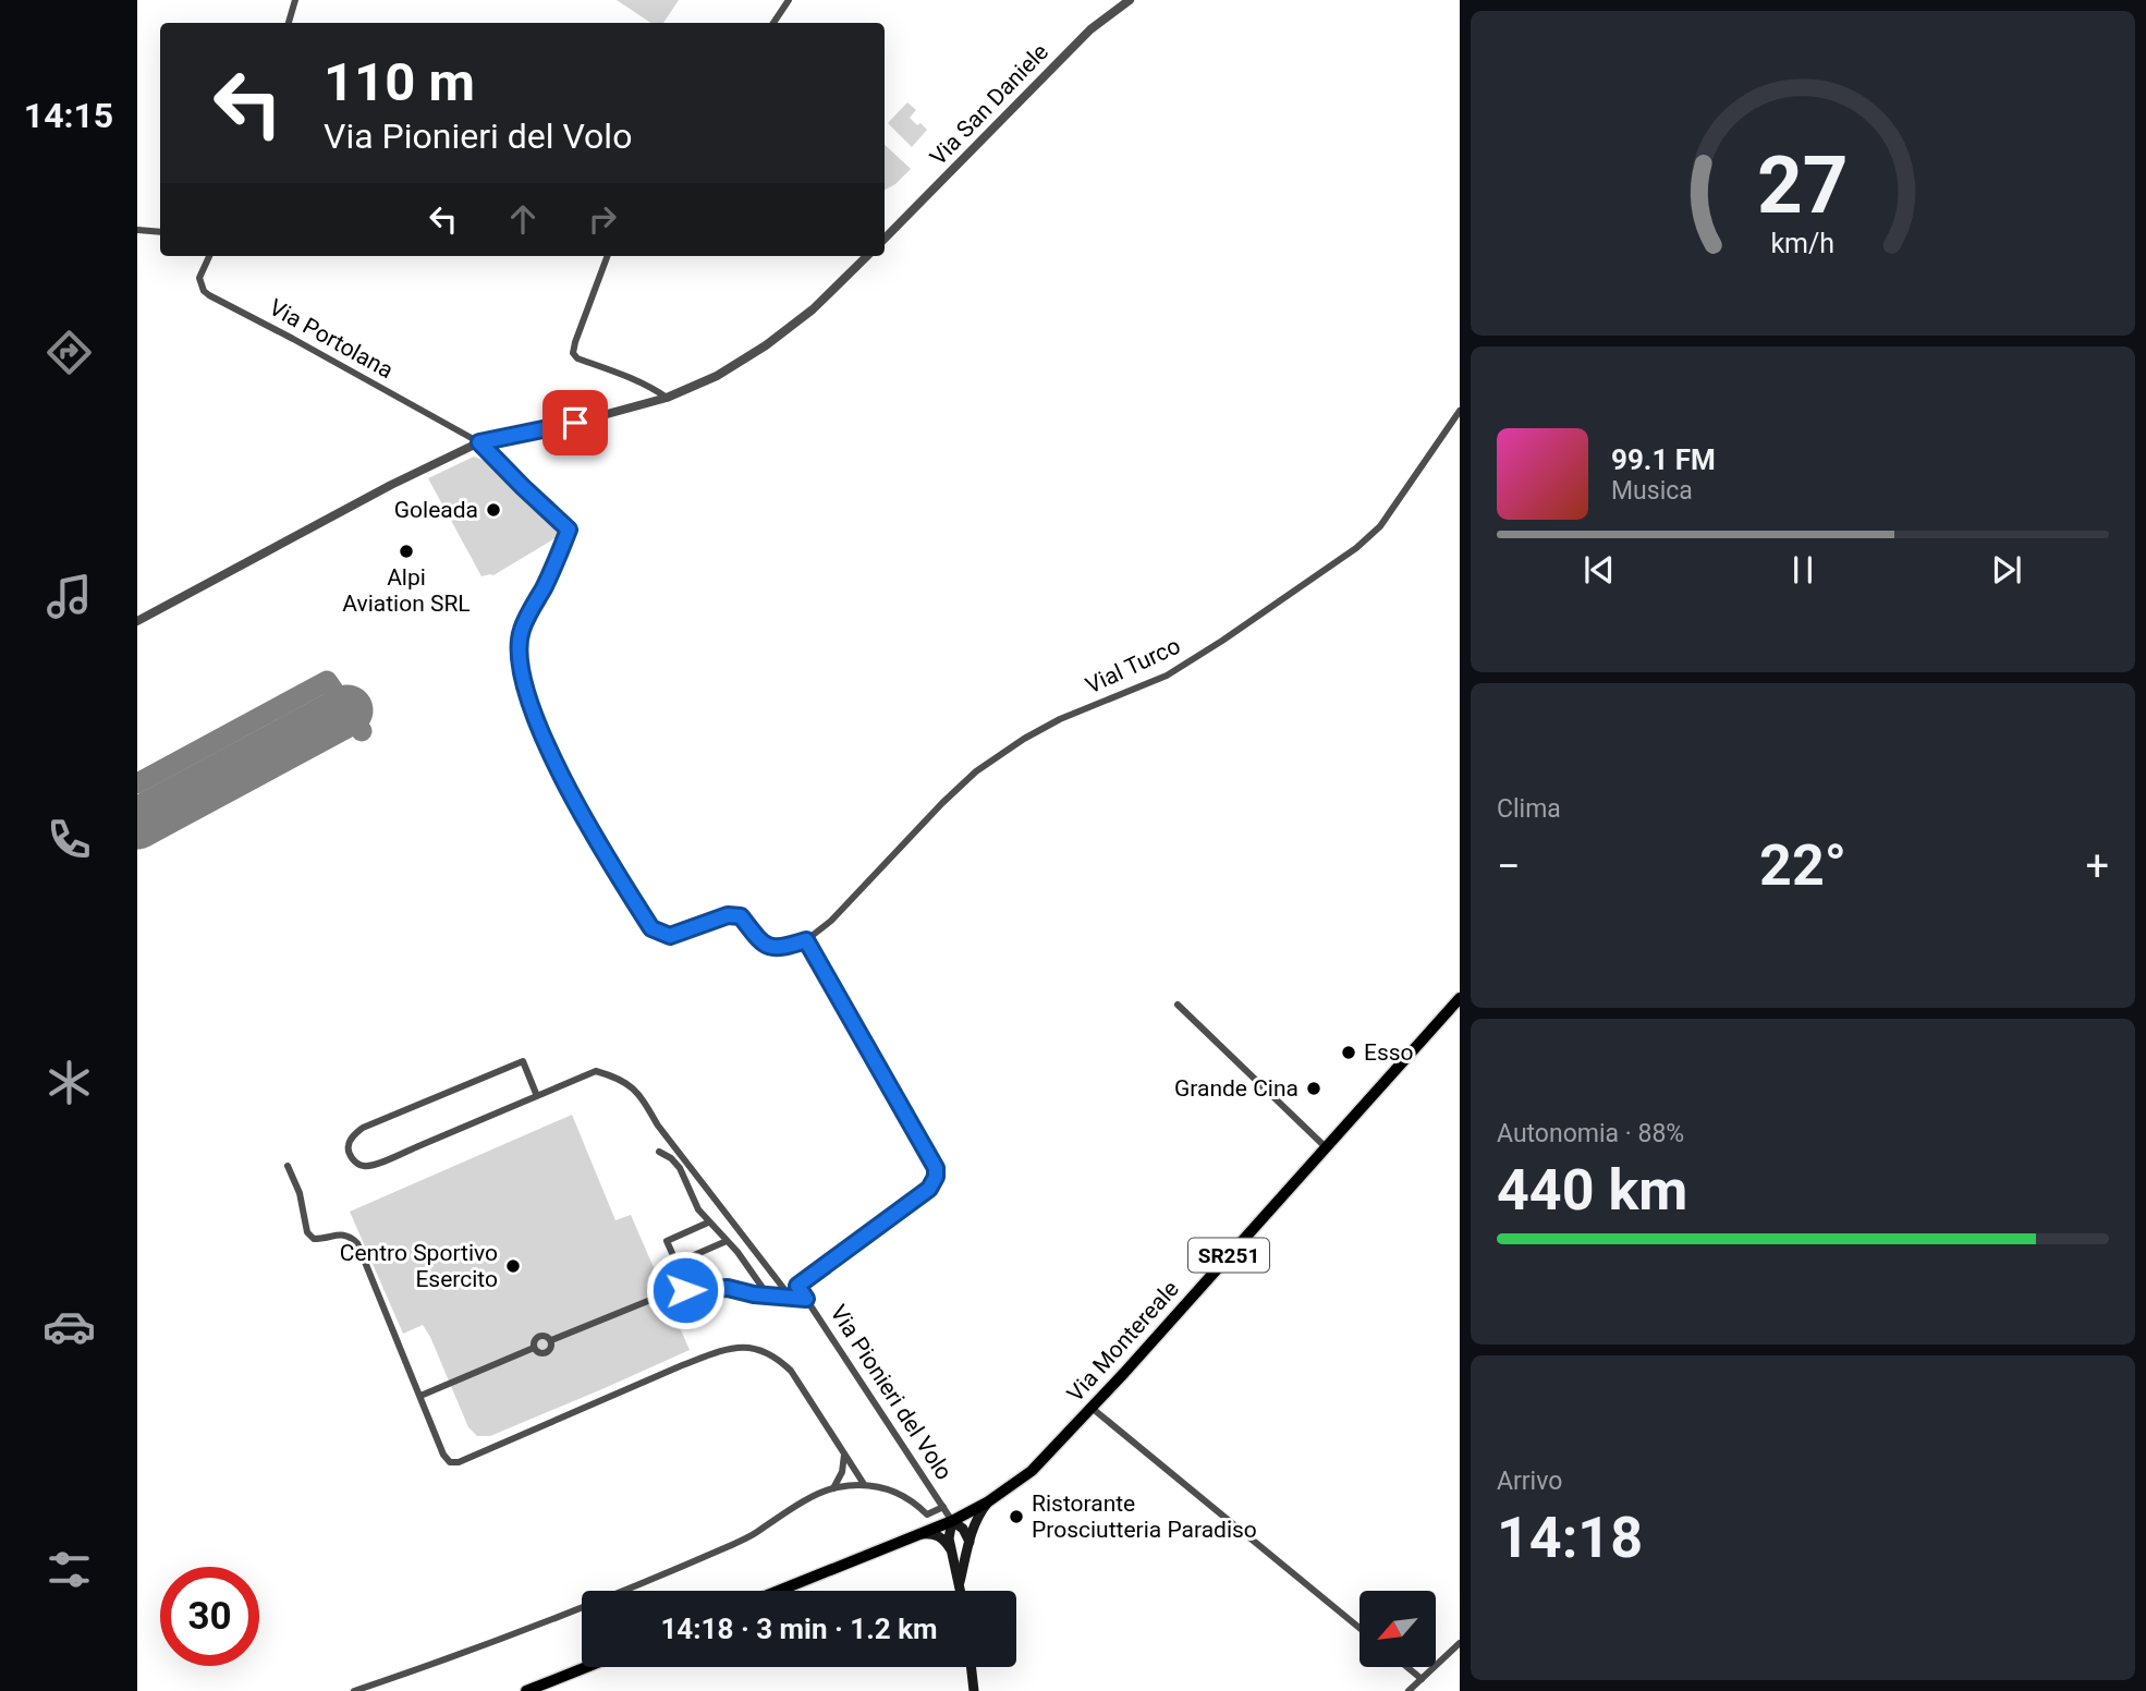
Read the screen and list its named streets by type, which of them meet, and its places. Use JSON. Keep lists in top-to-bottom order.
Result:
{
  "streets": {
    "main road": ["SR251", "Via Montereale"],
    "street": [
      "Via San Daniele",
      "Via Portolana",
      "Vial Turco",
      "Via Pionieri del Volo"
    ]
  },
  "crossings": [
    ["Vial Turco", "Via Pionieri del Volo"],
    ["SR251", "Via Montereale"],
    ["SR251", "Via Pionieri del Volo"],
    ["Via Montereale", "Via Pionieri del Volo"]
  ],
  "places": [
    "Goleada",
    "Alpi Aviation SRL",
    "Esso",
    "Grande Cina",
    "Centro Sportivo Esercito",
    "Ristorante Prosciutteria Paradiso"
  ],
  "north": "bottom left",
  "page": {
    "tabs": "14:15",
    "turn": ["110 m", "Via Pionieri del Volo"],
    "song": ["99.1 FM", "Musica"],
    "tile": [
      "Clima",
      ["Autonomia · 88%", "440 km"],
      ["Arrivo", "14:18"]
    ],
    "heat": ["−", "22°", "+"],
    "limit": "30",
    "trip": "14:18 · 3 min · 1.2 km",
    "gauge": ["27", "km/h"]
  }
}
